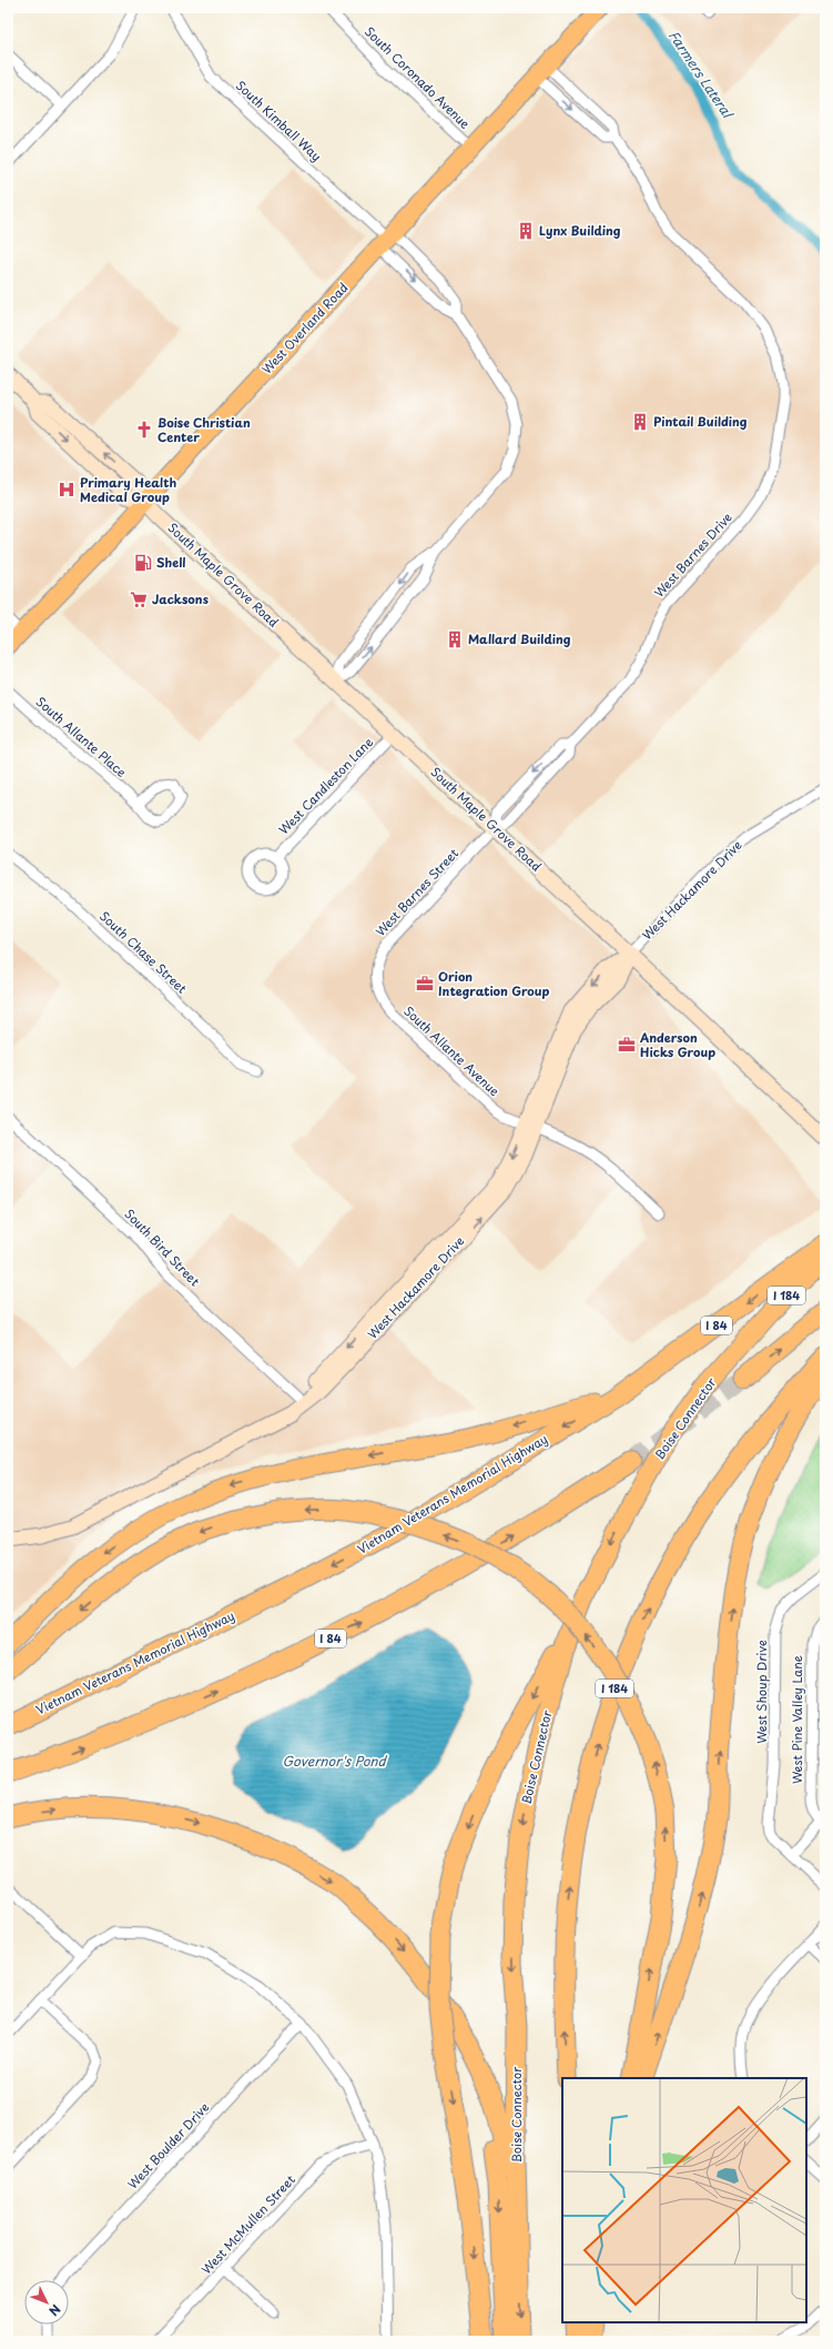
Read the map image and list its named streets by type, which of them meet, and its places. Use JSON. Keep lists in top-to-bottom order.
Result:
{
  "streets": {
    "highway": [
      "I 184",
      "I 84",
      "Boise Connector",
      "Vietnam Veterans Memorial Highway"
    ],
    "main road": ["West Overland Road"],
    "street": [
      "South Coronado Avenue",
      "South Kimball Way",
      "West Barnes Drive",
      "South Maple Grove Road",
      "South Allante Place",
      "West Candleston Lane",
      "West Hackamore Drive",
      "West Barnes Street",
      "South Chase Street",
      "South Allante Avenue",
      "South Bird Street",
      "West Shoup Drive",
      "West Pine Valley Lane",
      "West Boulder Drive",
      "West McMullen Street"
    ]
  },
  "crossings": [
    ["South Coronado Avenue", "West Overland Road"],
    ["South Kimball Way", "West Overland Road"],
    ["West Overland Road", "West Barnes Drive"],
    ["West Overland Road", "South Maple Grove Road"],
    ["West Barnes Drive", "South Maple Grove Road"],
    ["West Barnes Drive", "West Barnes Street"],
    ["South Maple Grove Road", "West Candleston Lane"],
    ["South Maple Grove Road", "West Hackamore Drive"],
    ["South Maple Grove Road", "West Barnes Street"],
    ["West Hackamore Drive", "South Allante Avenue"],
    ["West Hackamore Drive", "South Bird Street"],
    ["West Barnes Street", "South Allante Avenue"]
  ],
  "water": ["Farmers Lateral", "Governor's Pond"],
  "places": {
    "building": ["Lynx Building", "Pintail Building", "Mallard Building"],
    "church": ["Boise Christian Center"],
    "hospital": ["Primary Health Medical Group"],
    "fuel station": ["Shell"],
    "supermarket": ["Jacksons"],
    "office": ["Orion Integration Group", "Anderson Hicks Group"]
  },
  "north": "bottom right"
}
